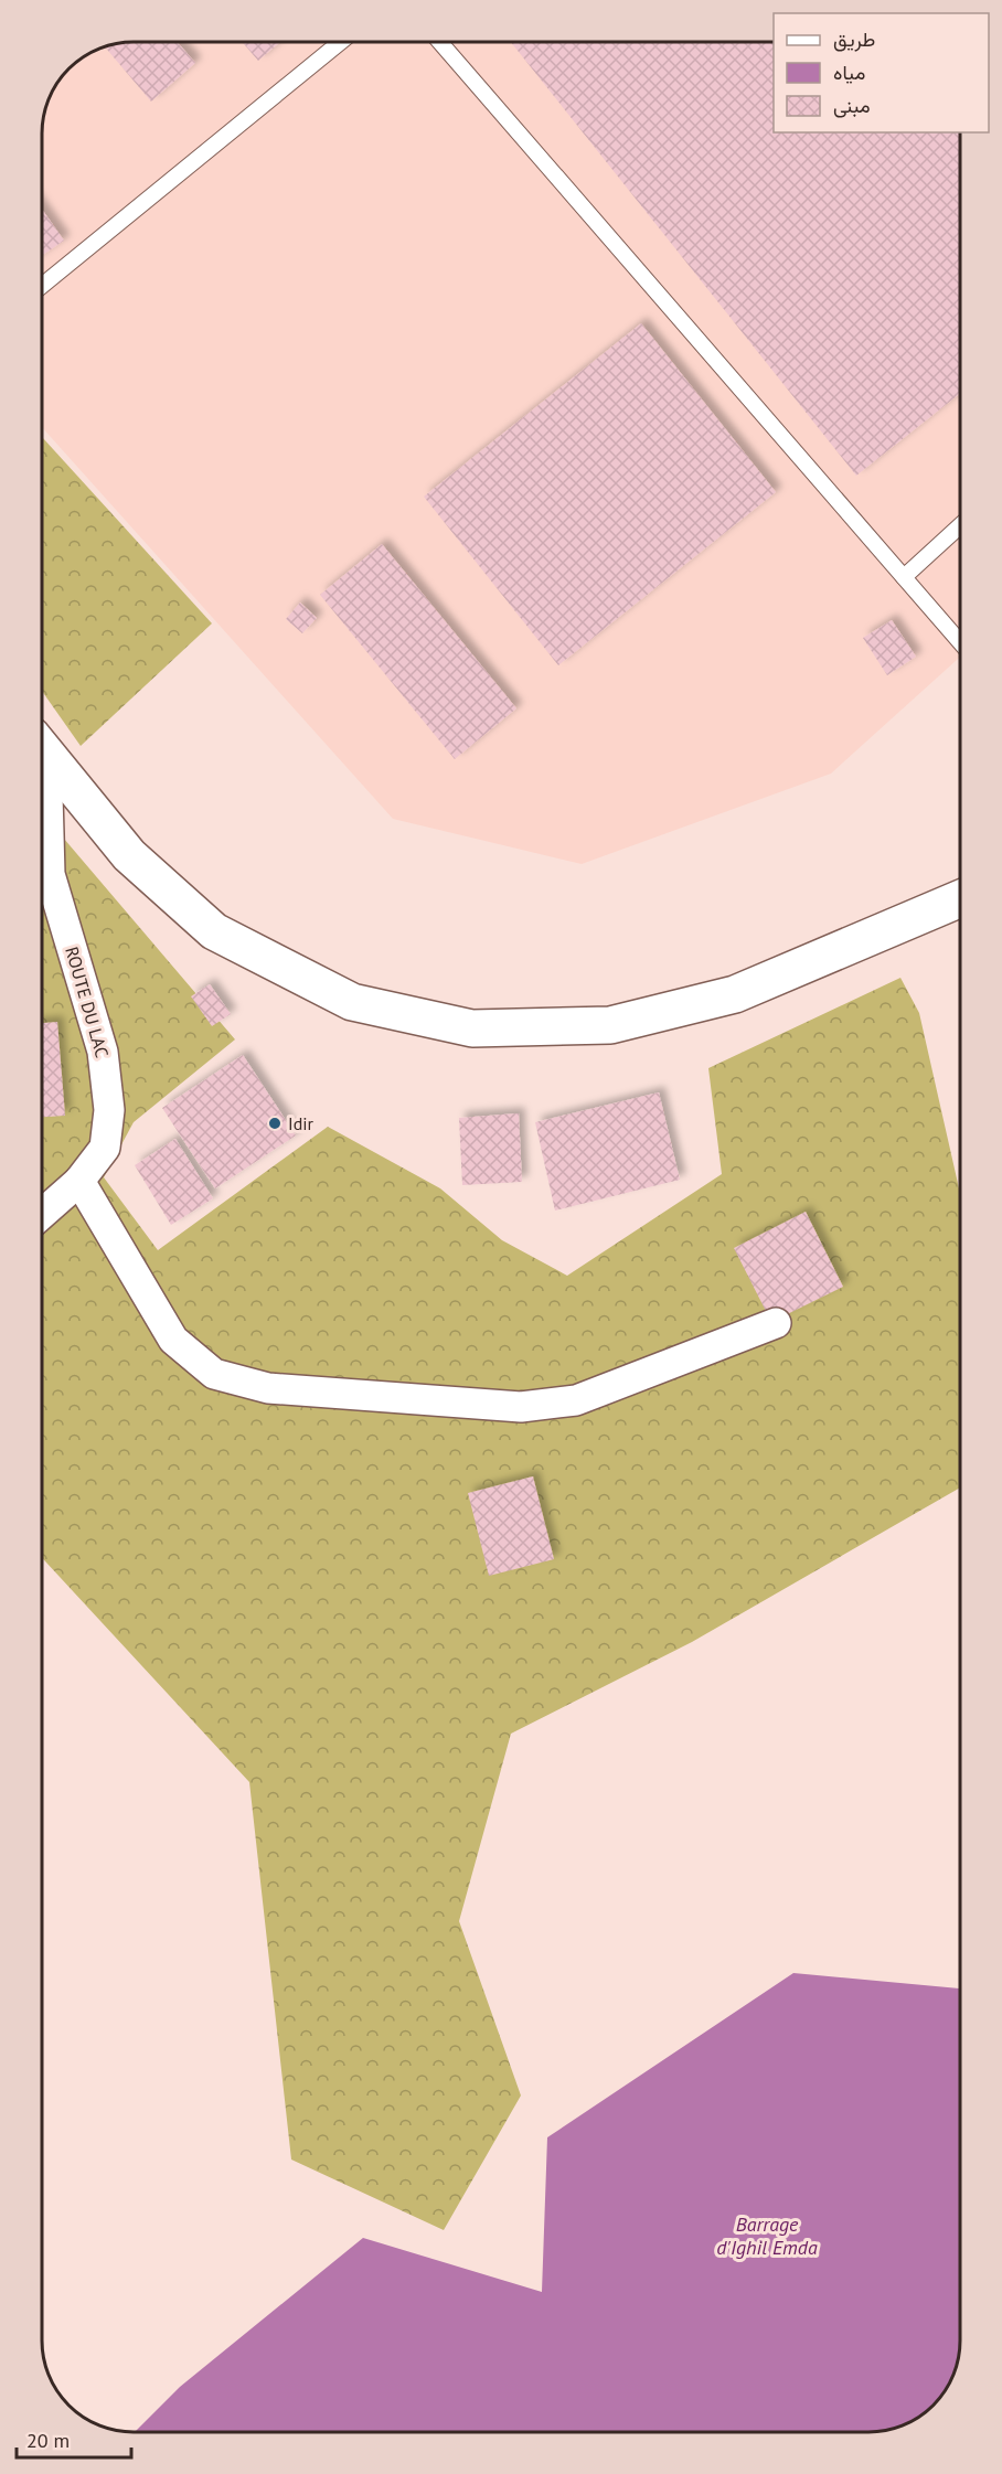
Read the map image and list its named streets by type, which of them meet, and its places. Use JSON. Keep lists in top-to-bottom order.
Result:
{
  "streets": {
    "street": ["ROUTE DU LAC"]
  },
  "water": ["Barrage d'Ighil Emda"],
  "places": ["Idir"],
  "legend": ["طريق", "مياه", "مبنى"],
  "scale_bar": "20 m"
}
